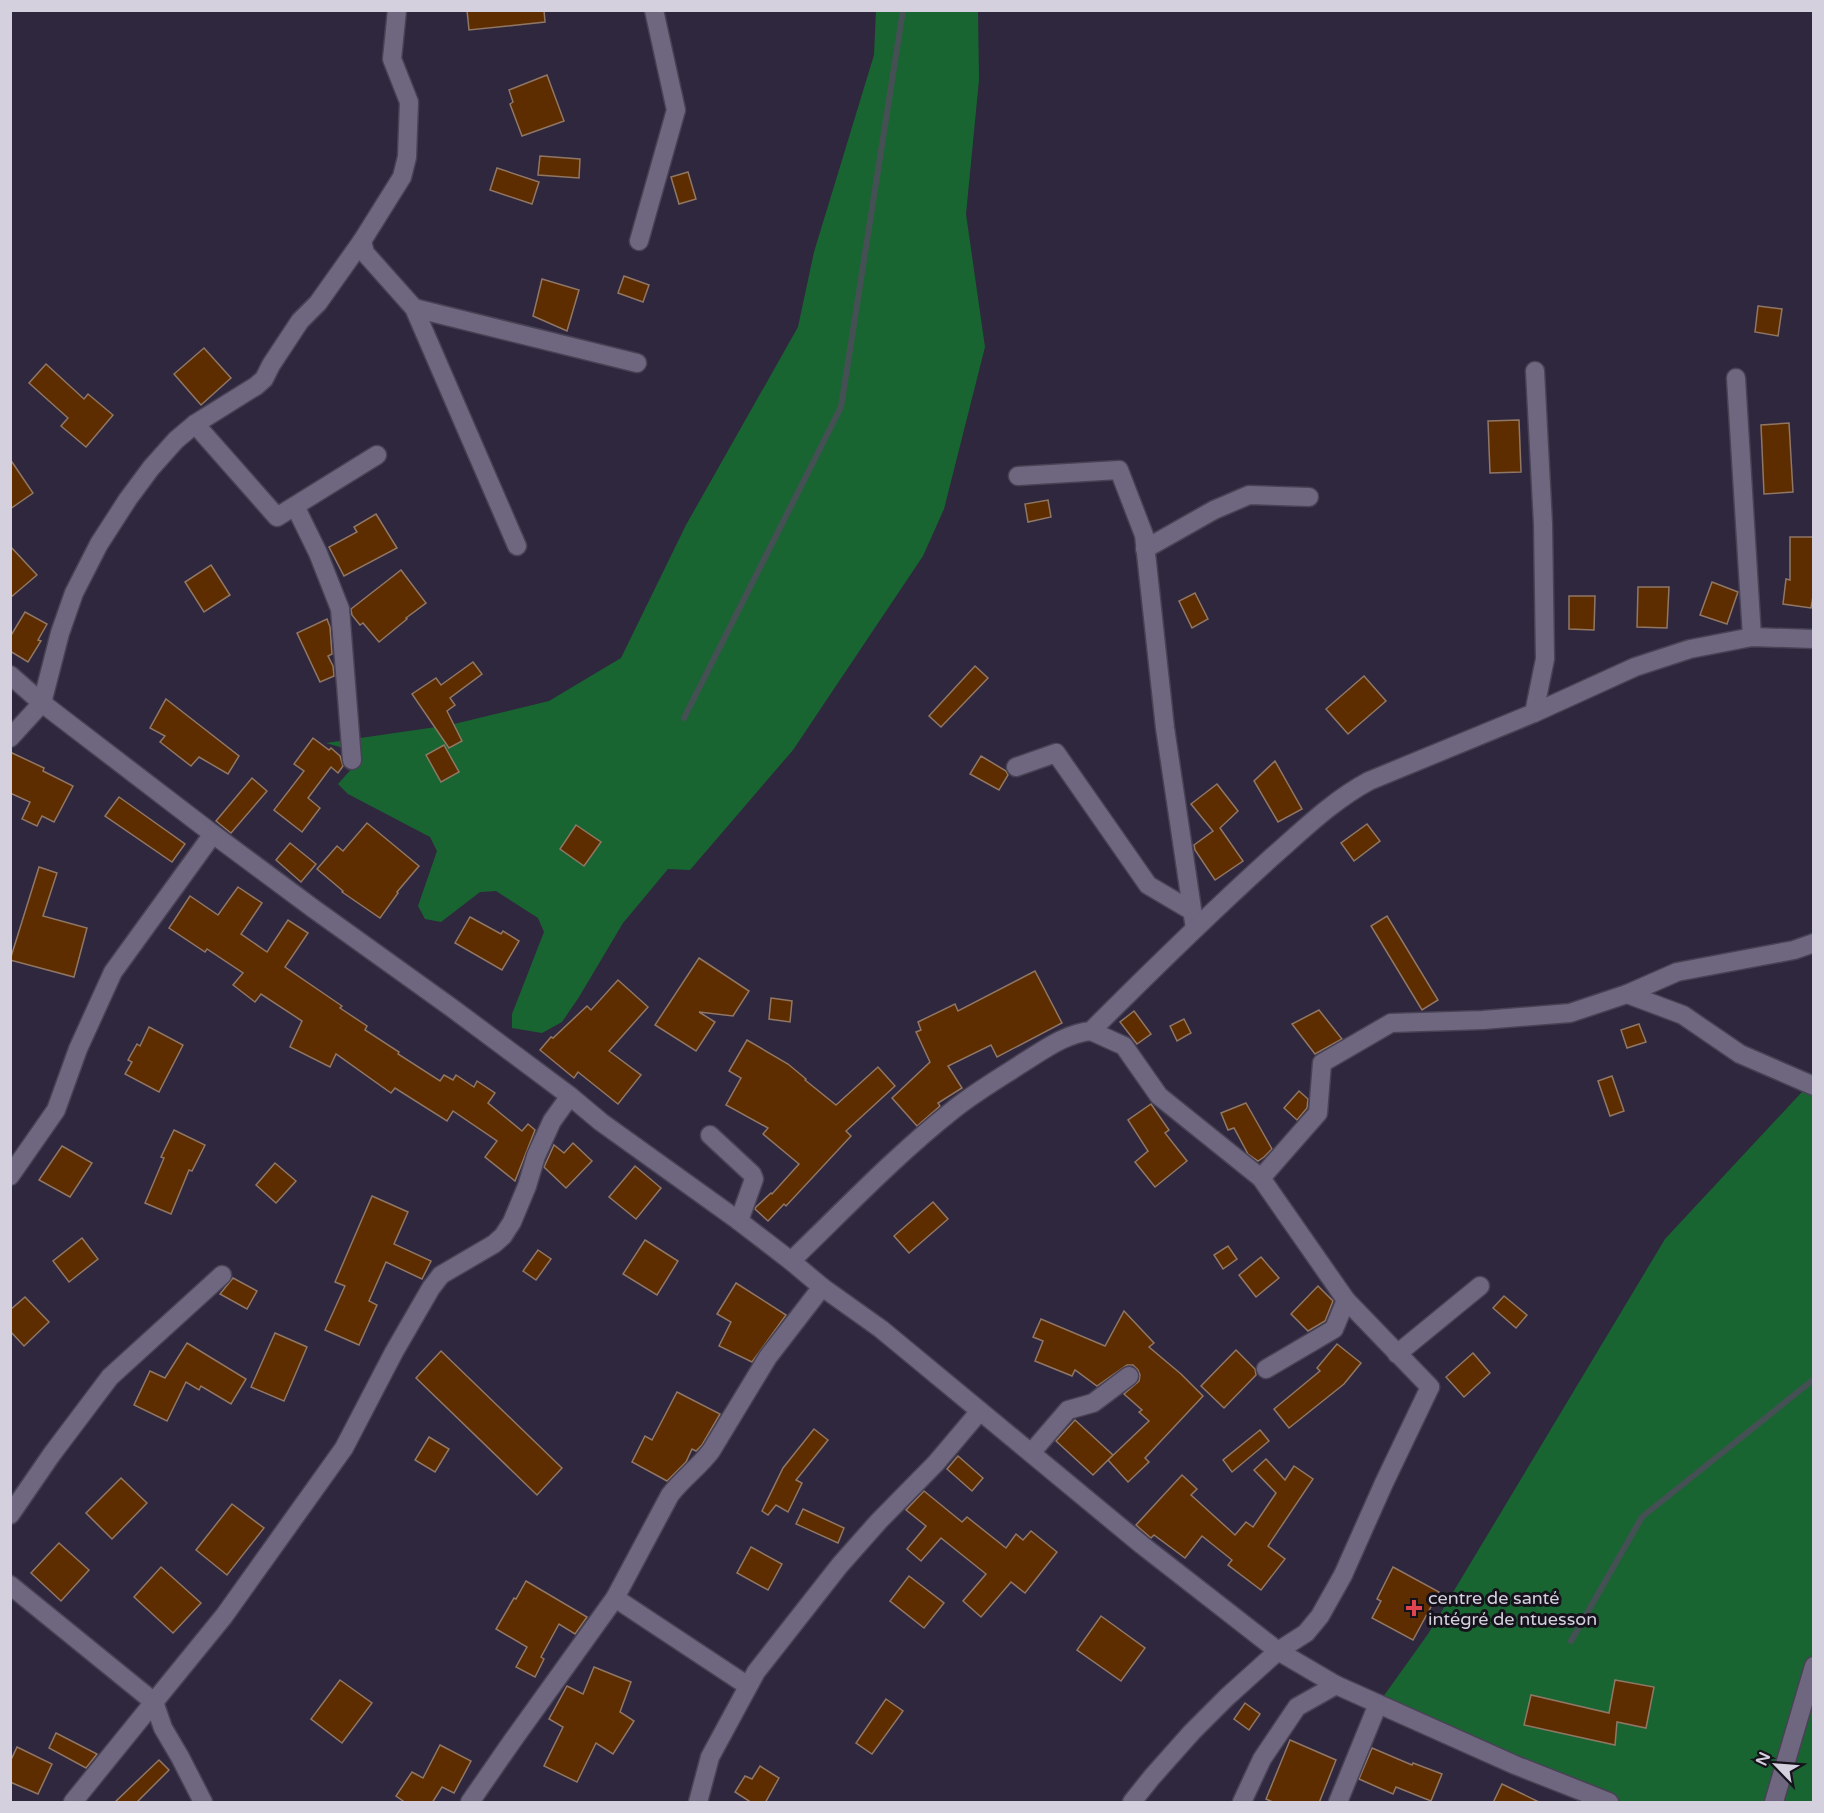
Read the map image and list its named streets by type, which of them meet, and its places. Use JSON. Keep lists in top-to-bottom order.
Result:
{
  "places": {
    "health": ["centre de santé intégré de ntuesson"]
  },
  "north": "top left"
}
